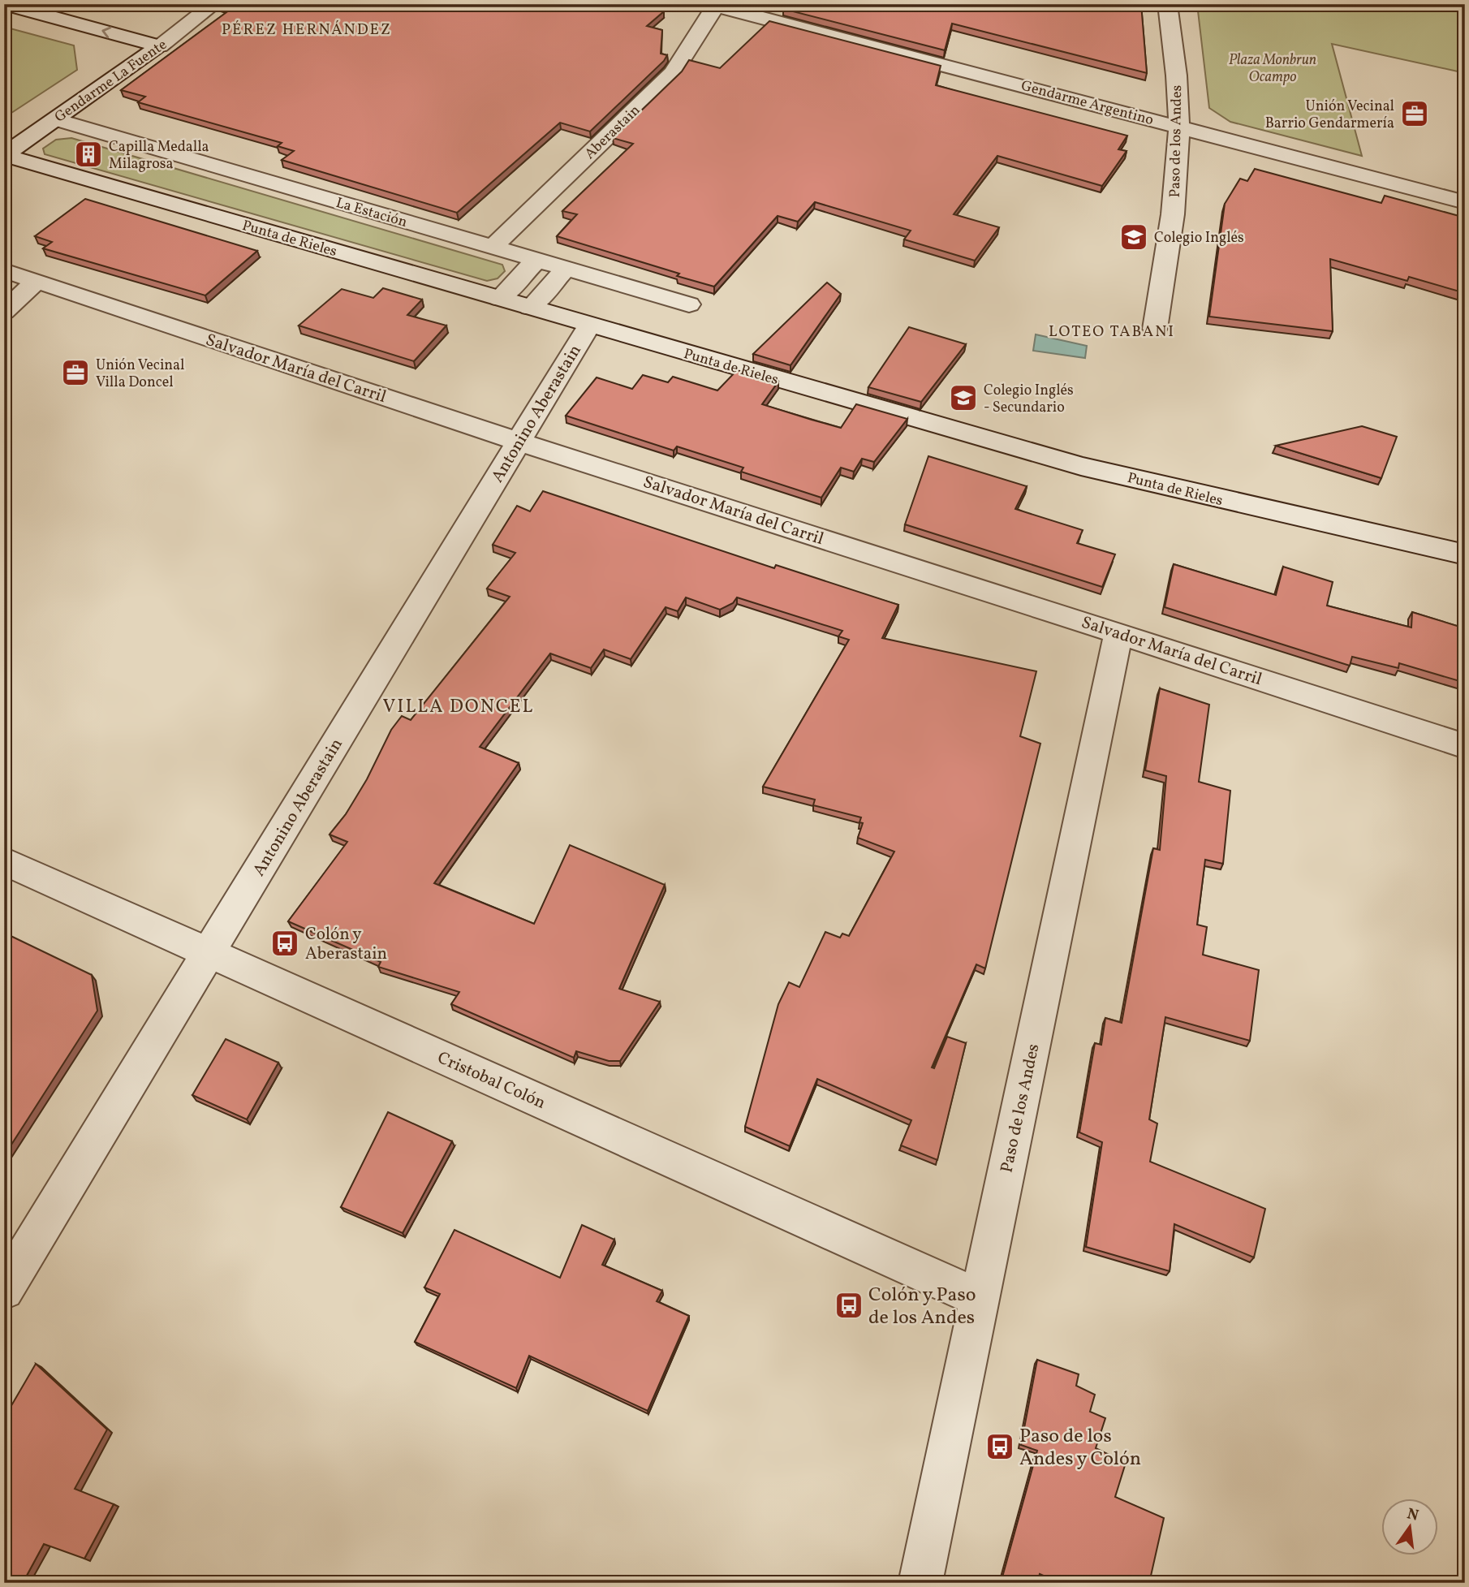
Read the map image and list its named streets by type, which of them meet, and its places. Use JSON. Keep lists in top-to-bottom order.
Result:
{
  "streets": {
    "street": [
      "Gendarme La Fuente",
      "Gendarme Argentino",
      "Aberastain",
      "Paso de los Andes",
      "La Estación",
      "Punta de Rieles",
      "Salvador María del Carril",
      "Antonino Aberastain",
      "Cristobal Colón"
    ]
  },
  "crossings": [
    ["Gendarme La Fuente", "La Estación"],
    ["Gendarme La Fuente", "Punta de Rieles"],
    ["Gendarme Argentino", "Aberastain"],
    ["Gendarme Argentino", "Paso de los Andes"],
    ["Aberastain", "La Estación"],
    ["Paso de los Andes", "Salvador María del Carril"],
    ["Paso de los Andes", "Cristobal Colón"],
    ["Punta de Rieles", "Antonino Aberastain"],
    ["Salvador María del Carril", "Antonino Aberastain"],
    ["Antonino Aberastain", "Cristobal Colón"]
  ],
  "districts": ["PÉREZ HERNÁNDEZ", "LOTEO TABANI", "VILLA DONCEL"],
  "parks": ["Plaza Monbrun Ocampo"],
  "places": {
    "office": ["Unión Vecinal Barrio Gendarmería", "Unión Vecinal Villa Doncel"],
    "building": ["Capilla Medalla Milagrosa"],
    "school or university": ["Colegio Inglés", "Colegio Inglés - Secundario"],
    "bus stop": ["Colón y Aberastain", "Colón y Paso de los Andes", "Paso de los Andes y Colón"]
  },
  "north": "top"
}
